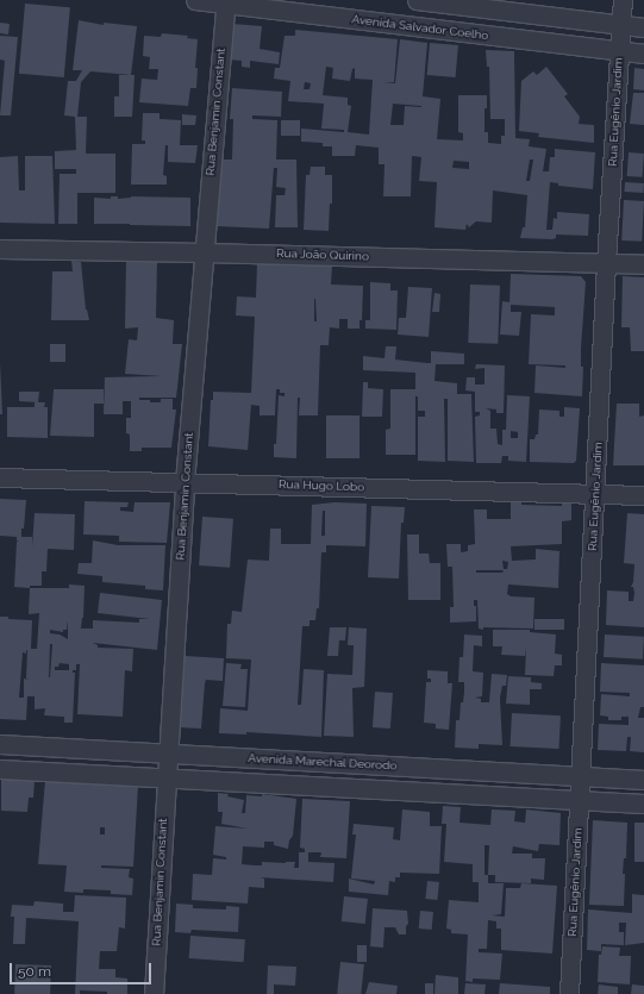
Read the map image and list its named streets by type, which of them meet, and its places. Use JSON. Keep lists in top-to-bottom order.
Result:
{
  "streets": {
    "street": [
      "Avenida Salvador Coelho",
      "Rua Benjamin Constant",
      "Rua Eugênio Jardim",
      "Rua João Quirino",
      "Rua Hugo Lobo",
      "Avenida Marechal Deorodo"
    ]
  },
  "crossings": [
    ["Avenida Salvador Coelho", "Rua Benjamin Constant"],
    ["Avenida Salvador Coelho", "Rua Eugênio Jardim"],
    ["Rua Benjamin Constant", "Rua João Quirino"],
    ["Rua Benjamin Constant", "Rua Hugo Lobo"],
    ["Rua Benjamin Constant", "Avenida Marechal Deorodo"],
    ["Rua Eugênio Jardim", "Rua João Quirino"],
    ["Rua Eugênio Jardim", "Rua Hugo Lobo"],
    ["Rua Eugênio Jardim", "Avenida Marechal Deorodo"]
  ],
  "scale_bar": "50 m"
}
